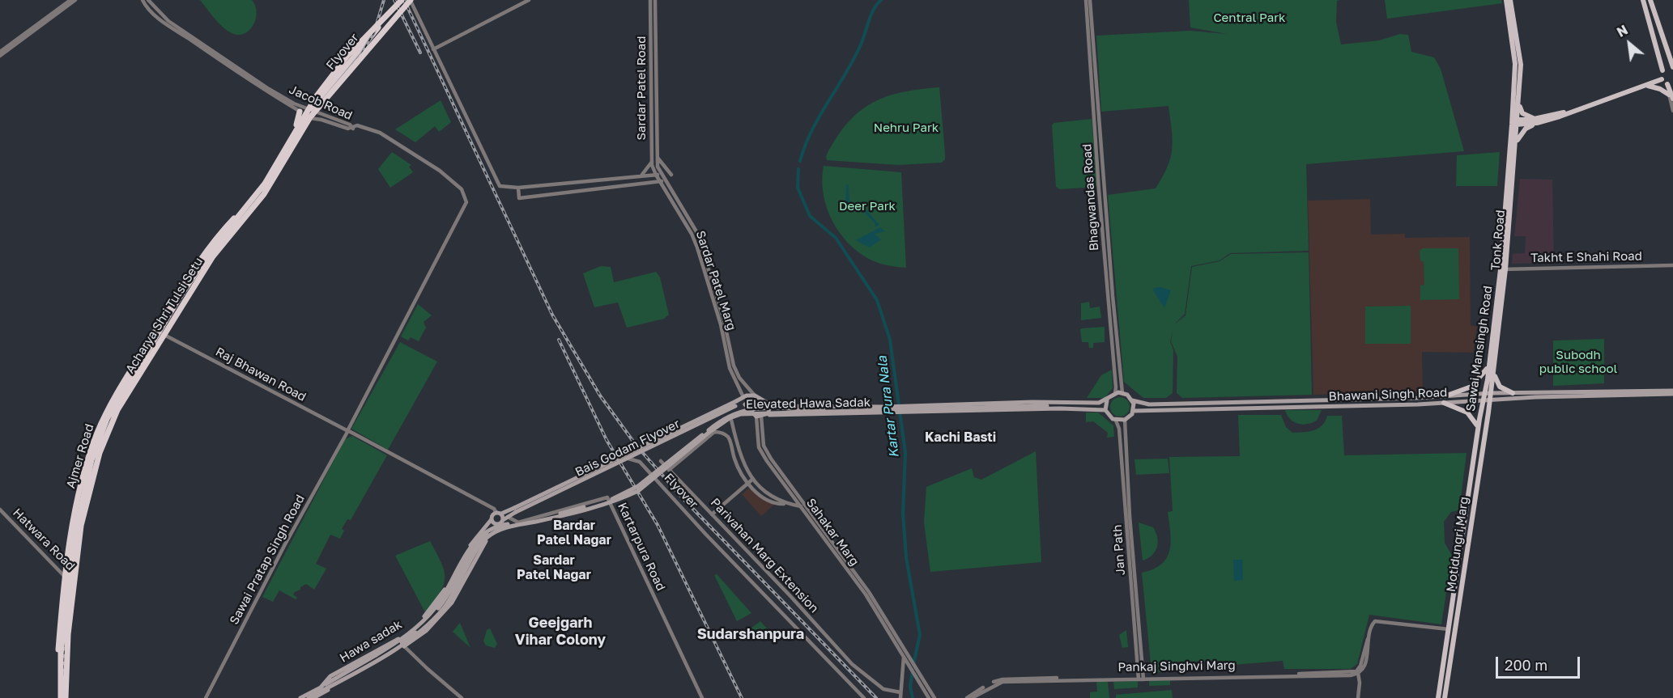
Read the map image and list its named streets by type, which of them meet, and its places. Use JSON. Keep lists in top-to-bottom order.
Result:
{
  "streets": {
    "highway": ["Flyover", "Acharya Shri Tulsi Setu", "Ajmer Road"],
    "main road": [
      "Tonk Road",
      "Sawai Mansingh Road",
      "Bhawani Singh Road",
      "Elevated Hawa Sadak",
      "Bais Godam Flyover",
      "Motidungri Marg",
      "Hawa sadak"
    ],
    "street": [
      "Sardar Patel Road",
      "Jacob Road",
      "Bhagwandas Road",
      "Takht E Shahi Road",
      "Sardar Patel Marg",
      "Raj Bhawan Road",
      "Sahakar Marg",
      "Hatwara Road",
      "Kartarpura Road",
      "Jan Path",
      "Parivahan Marg Extension",
      "Sawai Pratap Singh Road",
      "Pankaj Singhvi Marg"
    ]
  },
  "crossings": [
    ["Flyover", "Jacob Road"],
    ["Flyover", "Acharya Shri Tulsi Setu"],
    ["Flyover", "Ajmer Road"],
    ["Sardar Patel Road", "Sardar Patel Marg"],
    ["Jacob Road", "Ajmer Road"],
    ["Jacob Road", "Sawai Pratap Singh Road"],
    ["Bhagwandas Road", "Bhawani Singh Road"],
    ["Bhagwandas Road", "Jan Path"],
    ["Tonk Road", "Takht E Shahi Road"],
    ["Tonk Road", "Sawai Mansingh Road"],
    ["Takht E Shahi Road", "Sawai Mansingh Road"],
    ["Sardar Patel Marg", "Bais Godam Flyover"],
    ["Acharya Shri Tulsi Setu", "Ajmer Road"],
    ["Sawai Mansingh Road", "Bhawani Singh Road"],
    ["Sawai Mansingh Road", "Motidungri Marg"],
    ["Raj Bhawan Road", "Bais Godam Flyover"],
    ["Raj Bhawan Road", "Ajmer Road"],
    ["Raj Bhawan Road", "Sawai Pratap Singh Road"],
    ["Raj Bhawan Road", "Hawa sadak"],
    ["Bhawani Singh Road", "Motidungri Marg"],
    ["Bhawani Singh Road", "Jan Path"],
    ["Elevated Hawa Sadak", "Hawa sadak"],
    ["Bais Godam Flyover", "Kartarpura Road"],
    ["Bais Godam Flyover", "Hawa sadak"],
    ["Ajmer Road", "Hatwara Road"],
    ["Jan Path", "Pankaj Singhvi Marg"]
  ],
  "districts": [
    "Kachi Basti",
    "Bardar Patel Nagar",
    "Sardar Patel Nagar",
    "Geejgarh Vihar Colony",
    "Sudarshanpura"
  ],
  "water": ["Kartar Pura Nala"],
  "parks": [
    "Central Park",
    "Nehru Park",
    "Deer Park",
    "Subodh public school"
  ],
  "scale_bar": "200 m",
  "north": "top left"
}
